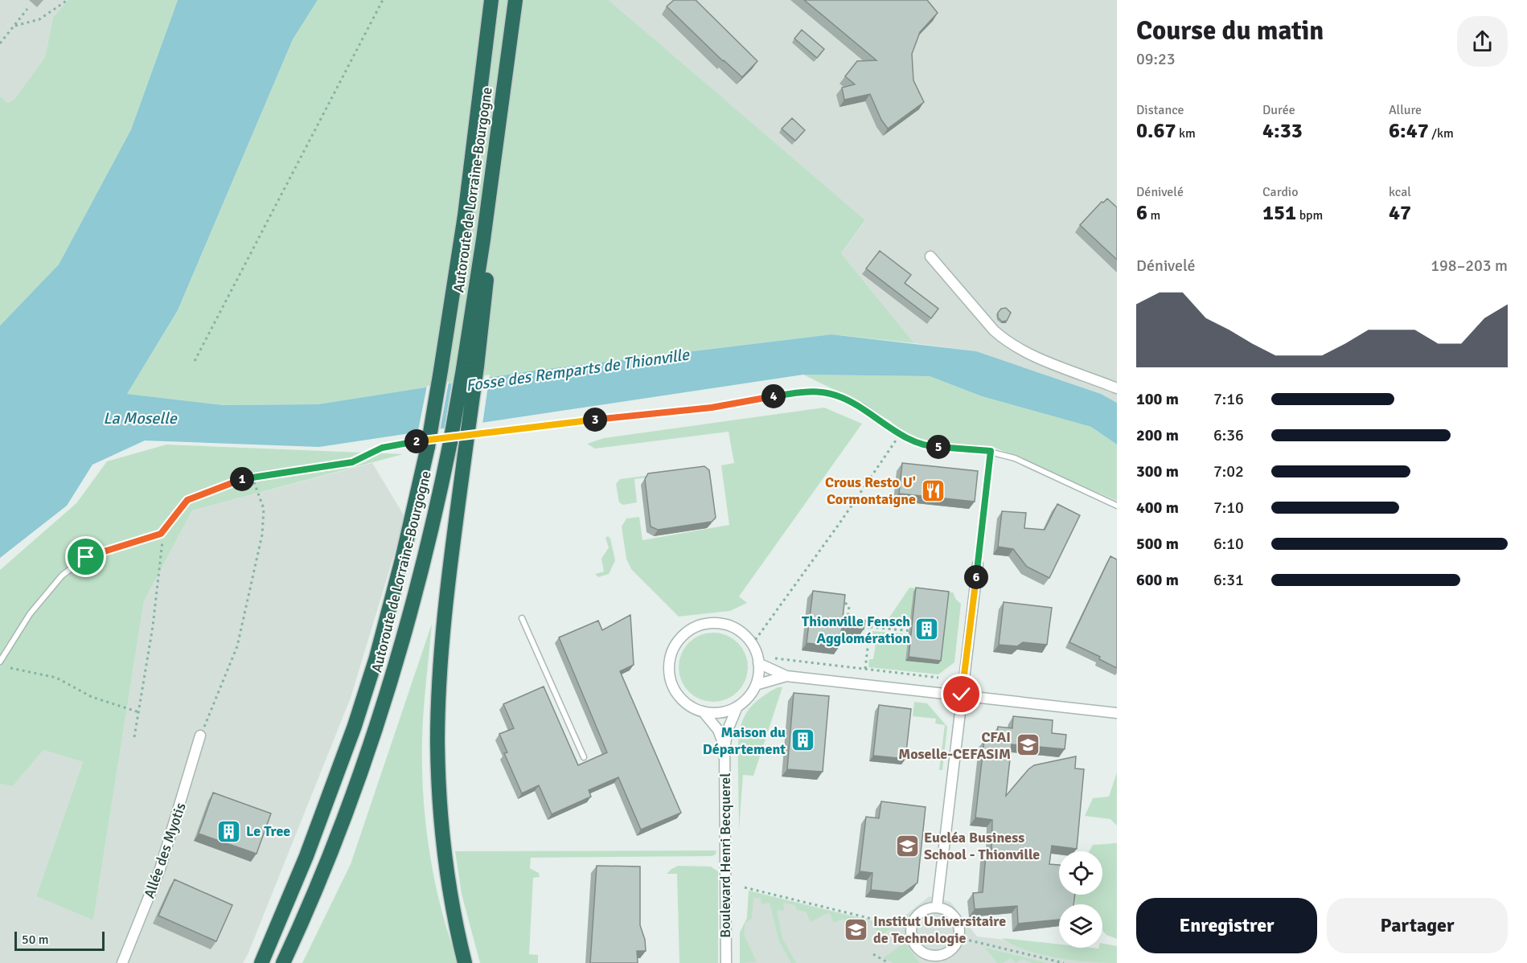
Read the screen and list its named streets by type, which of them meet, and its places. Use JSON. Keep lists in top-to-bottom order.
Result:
{
  "streets": {
    "highway": ["Autoroute de Lorraine-Bourgogne"],
    "street": ["Allée des Myotis", "Boulevard Henri Becquerel"]
  },
  "water": ["Fosse des Remparts de Thionville", "La Moselle"],
  "places": {
    "restaurant": ["Crous Resto U' Cormontaigne"],
    "building": ["Thionville Fensch Agglomération", "Maison du Département", "Le Tree"],
    "school or university": ["CFAI Moselle-CEFASIM", "Eucléa Business School - Thionville", "Institut Universitaire de Technologie"]
  },
  "scale_bar": "50 m",
  "page": {
    "heading": ["Course du matin", "09:23"],
    "stats": [
      ["Distance", "0.67 km"],
      ["Durée", "4:33"],
      ["Allure", "6:47 /km"],
      ["Dénivelé", "6 m"],
      ["Cardio", "151 bpm"],
      ["kcal", "47"]
    ],
    "chart": ["Dénivelé", "198–203 m"],
    "list": [
      {
        "name": "100 m",
        "note": "7:16"
      },
      {
        "name": "200 m",
        "note": "6:36"
      },
      {
        "name": "300 m",
        "note": "7:02"
      },
      {
        "name": "400 m",
        "note": "7:10"
      },
      {
        "name": "500 m",
        "note": "6:10"
      },
      {
        "name": "600 m",
        "note": "6:31"
      }
    ],
    "pins": [
      "4",
      "3",
      "2",
      "5",
      "1",
      "6"
    ],
    "buttons": ["Enregistrer", "Partager"],
    "scale": "50 m"
  }
}
